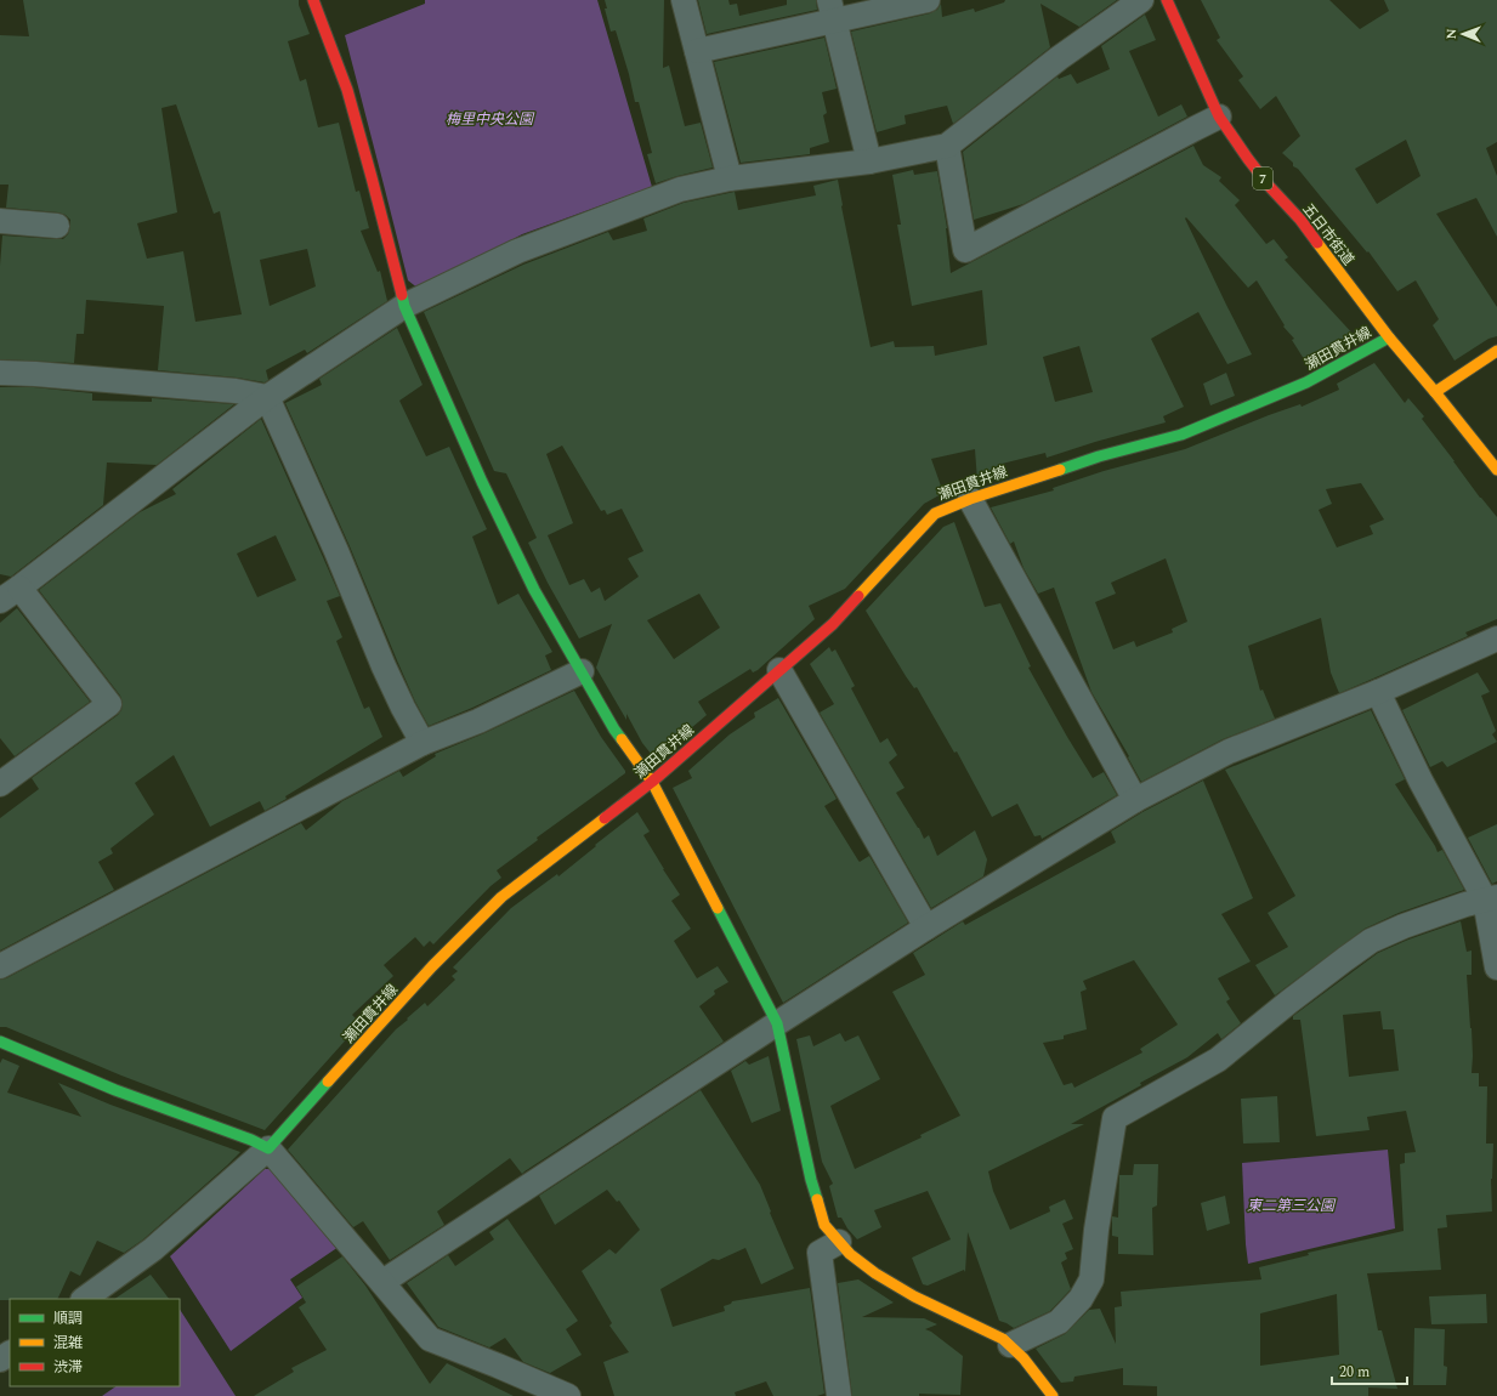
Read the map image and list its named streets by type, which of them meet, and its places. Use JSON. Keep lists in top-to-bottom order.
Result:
{
  "streets": {
    "main road": ["7", "五日市街道", "瀬田貫井線"]
  },
  "crossings": [
    ["五日市街道", "瀬田貫井線"]
  ],
  "parks": ["梅里中央公園", "東二第三公園"],
  "legend": ["順調", "混雑", "渋滞"],
  "scale_bar": "20 m",
  "north": "left"
}
